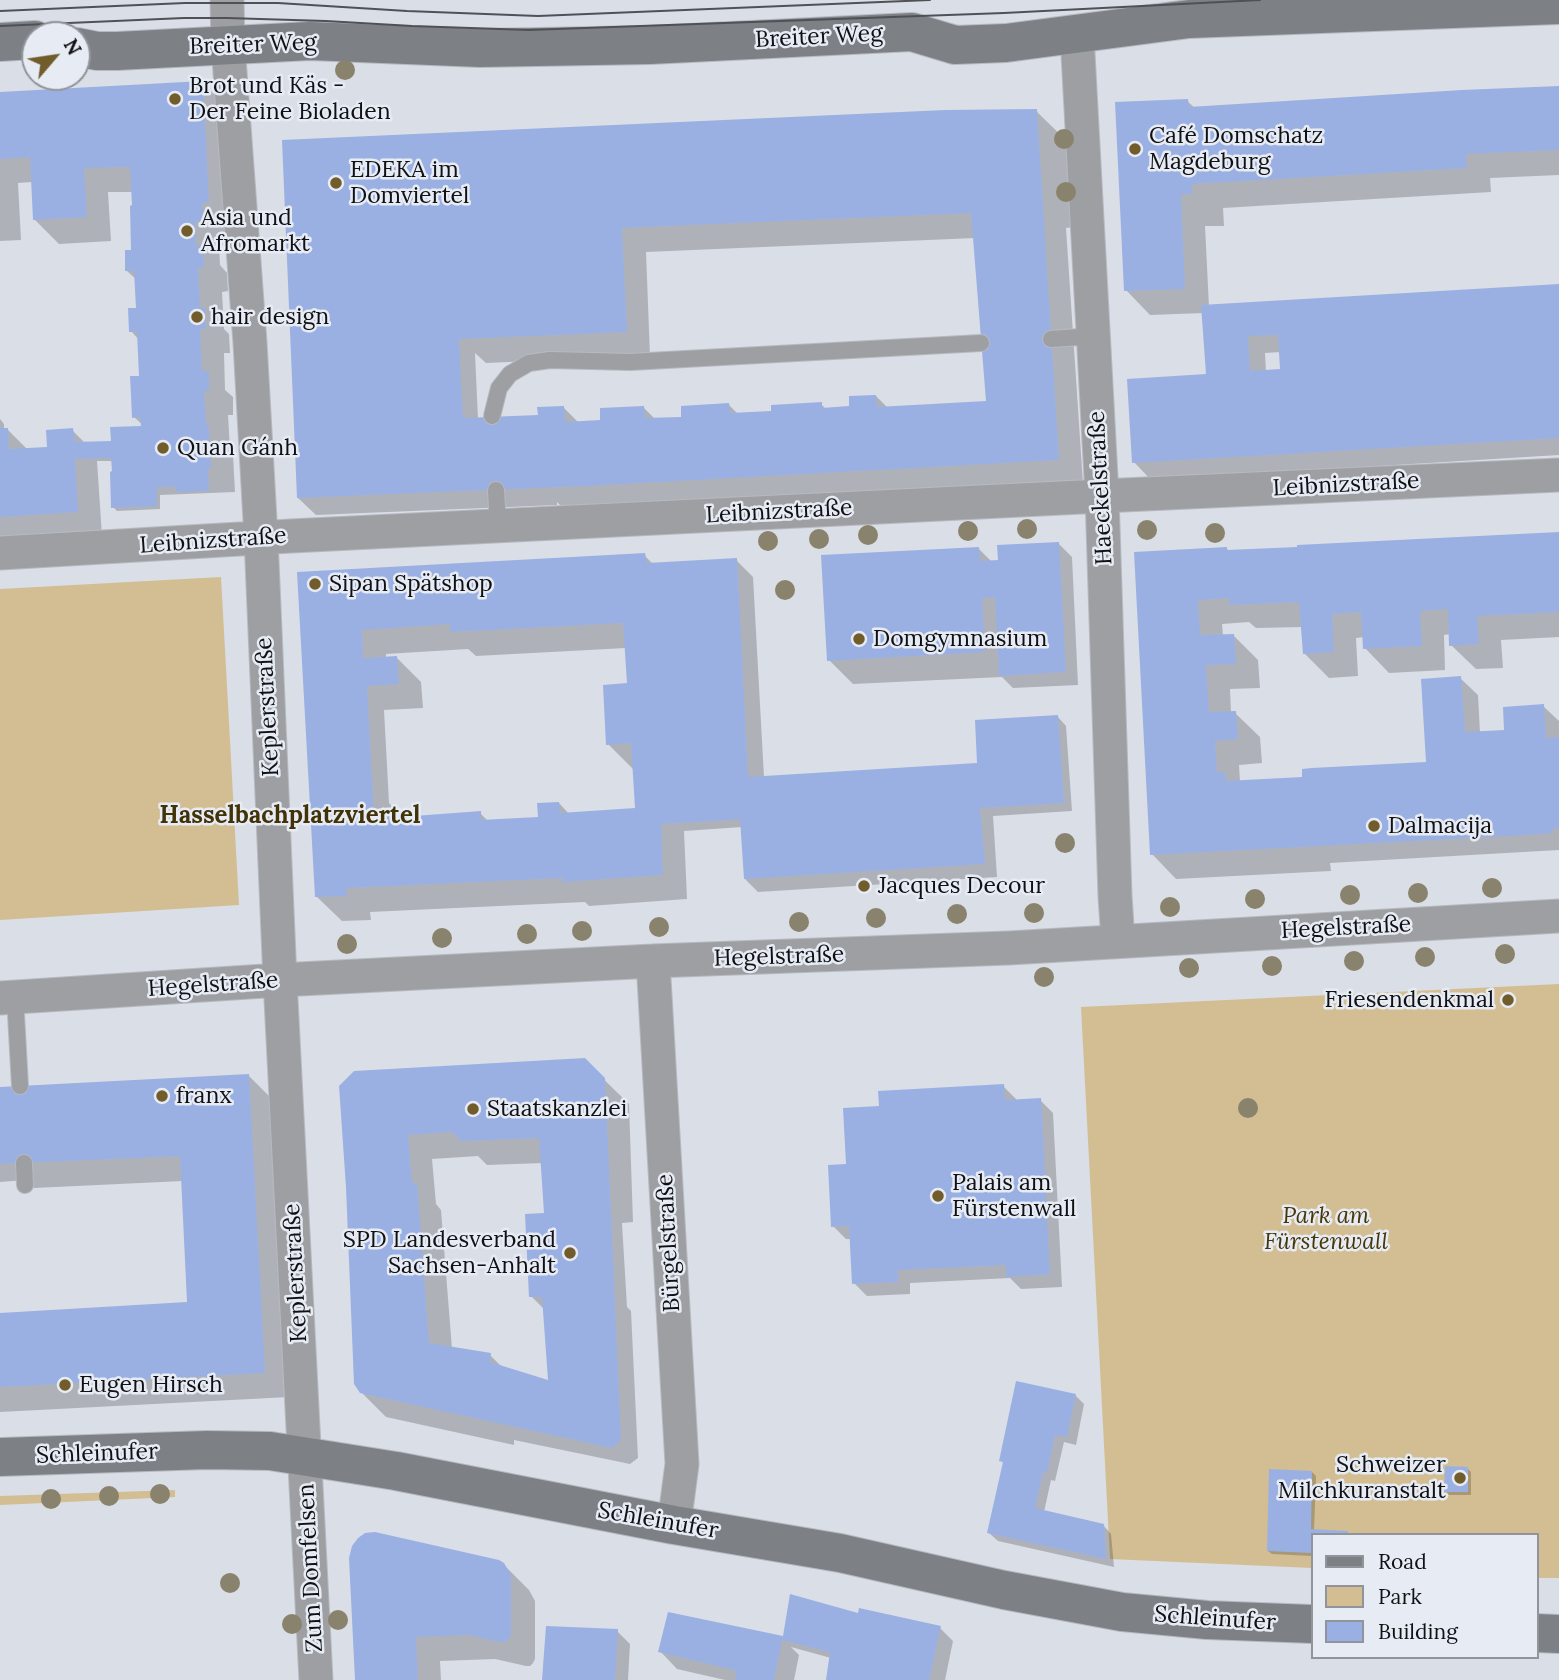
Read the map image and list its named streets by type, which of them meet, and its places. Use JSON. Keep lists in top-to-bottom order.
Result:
{
  "streets": {
    "street": [
      "Breiter Weg",
      "Leibnizstraße",
      "Haeckelstraße",
      "Keplerstraße",
      "Hegelstraße",
      "Bürgelstraße",
      "Schleinufer",
      "Zum Domfelsen"
    ]
  },
  "crossings": [
    ["Breiter Weg", "Haeckelstraße"],
    ["Breiter Weg", "Keplerstraße"],
    ["Leibnizstraße", "Haeckelstraße"],
    ["Leibnizstraße", "Keplerstraße"],
    ["Haeckelstraße", "Hegelstraße"],
    ["Keplerstraße", "Hegelstraße"],
    ["Keplerstraße", "Schleinufer"],
    ["Keplerstraße", "Zum Domfelsen"],
    ["Hegelstraße", "Bürgelstraße"],
    ["Bürgelstraße", "Schleinufer"],
    ["Schleinufer", "Zum Domfelsen"]
  ],
  "districts": ["Hasselbachplatzviertel"],
  "parks": ["Park am Fürstenwall"],
  "places": [
    "Brot und Käs - Der Feine Bioladen",
    "Café Domschatz Magdeburg",
    "EDEKA im Domviertel",
    "Asia und Afromarkt",
    "hair design",
    "Quan Gánh",
    "Sipan Spätshop",
    "Domgymnasium",
    "Dalmacija",
    "Jacques Decour",
    "Friesendenkmal",
    "franx",
    "Staatskanzlei",
    "Palais am Fürstenwall",
    "SPD Landesverband Sachsen-Anhalt",
    "Eugen Hirsch",
    "Schweizer Milchkuranstalt"
  ],
  "legend": ["Road", "Park", "Building"],
  "north": "top right"
}
